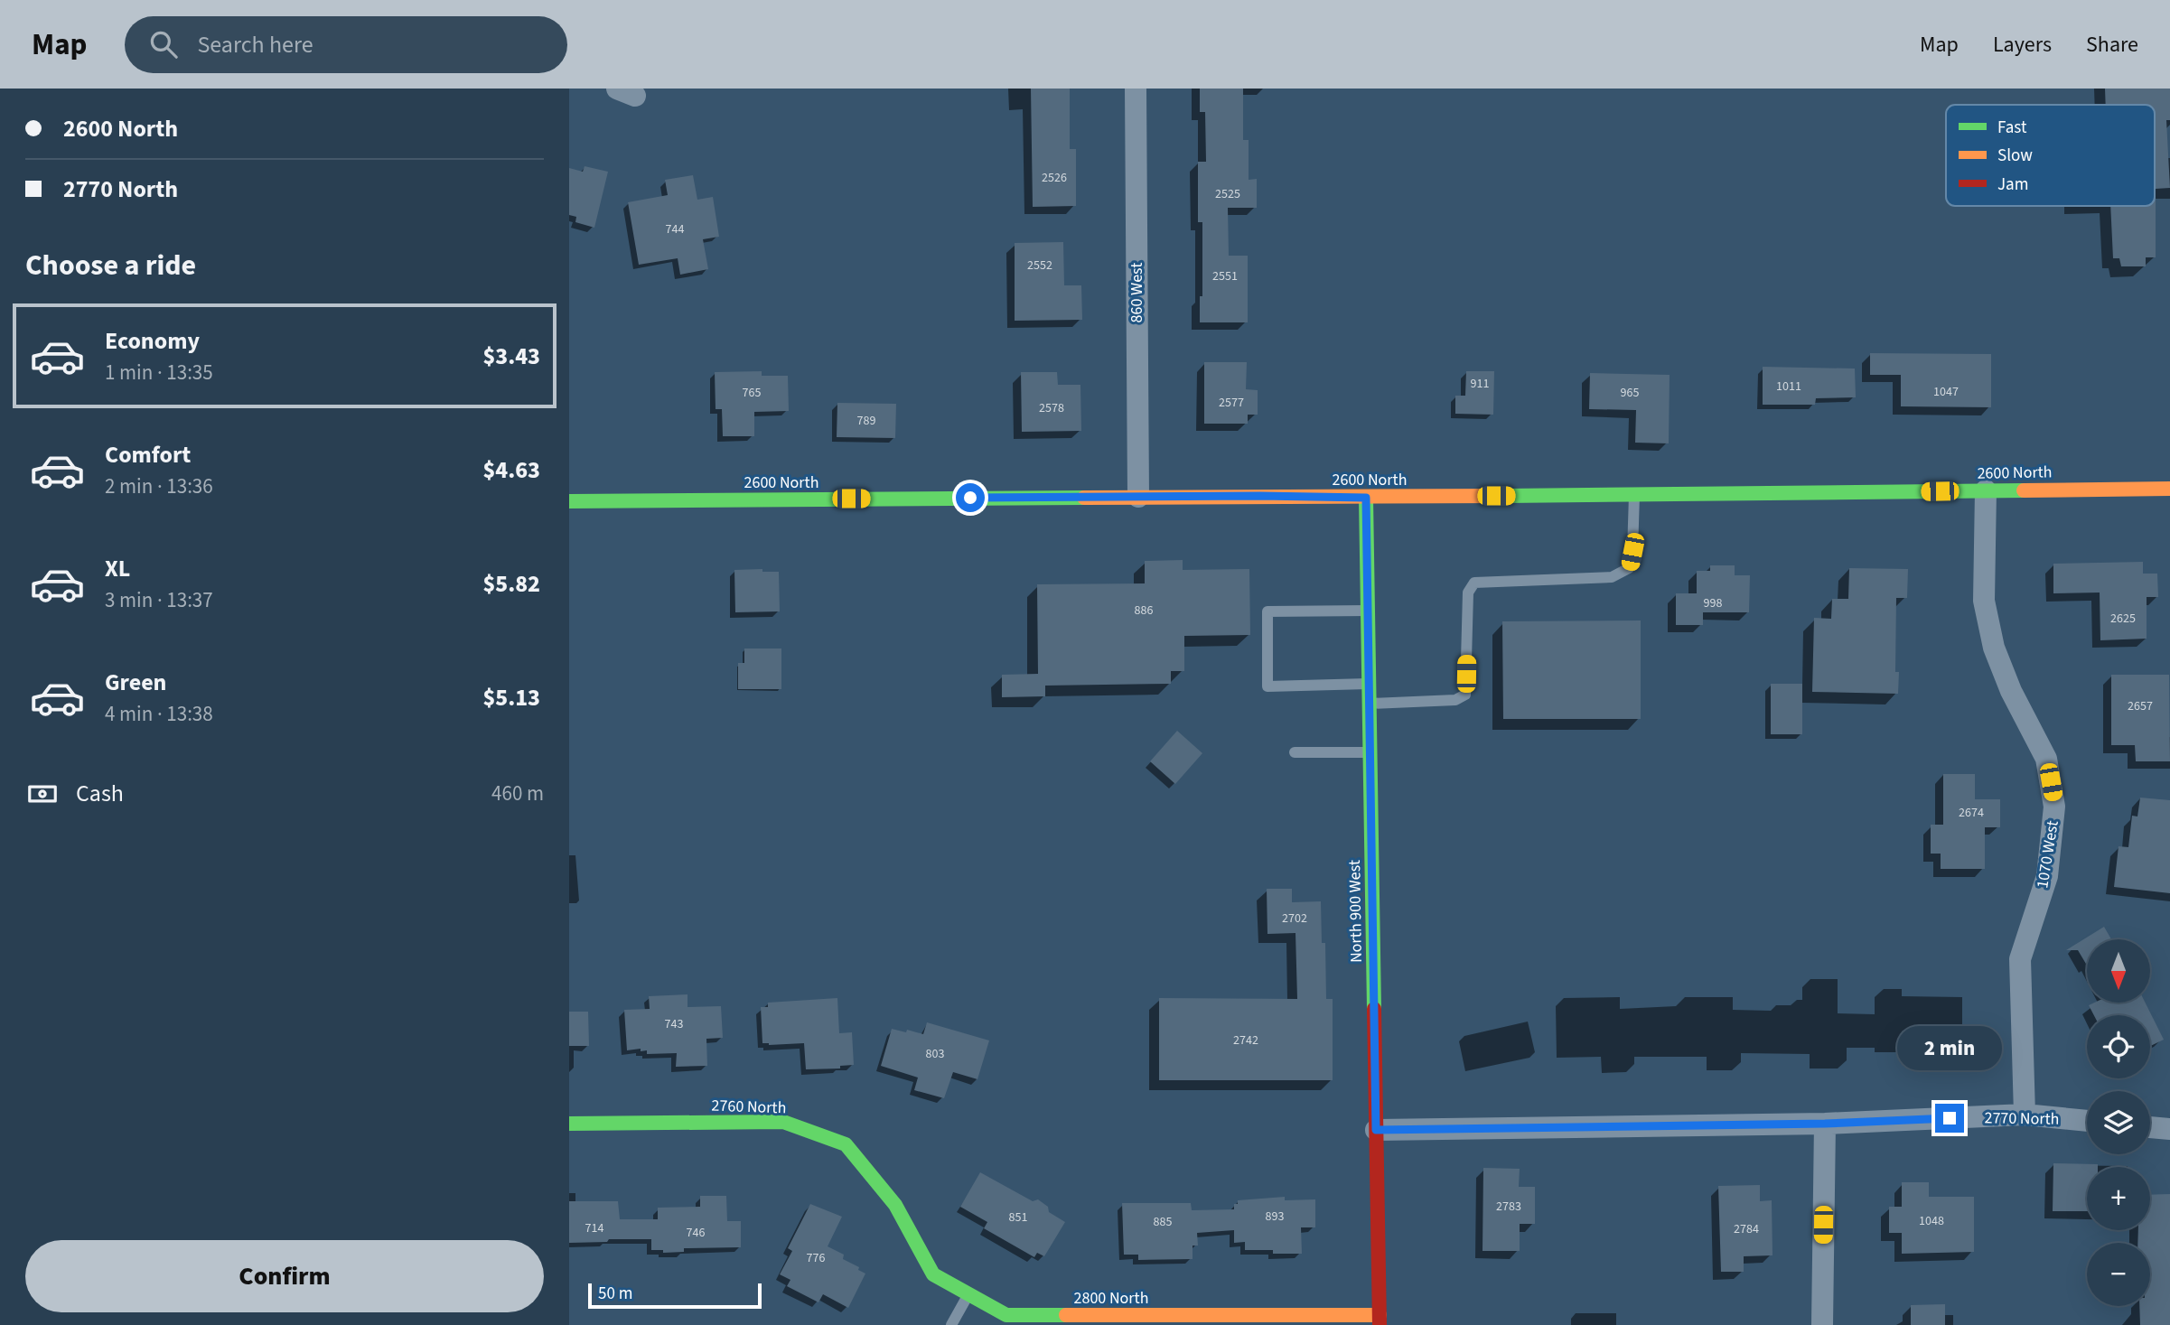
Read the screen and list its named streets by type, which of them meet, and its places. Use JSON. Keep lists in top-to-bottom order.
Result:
{
  "streets": {
    "street": [
      "860 West",
      "2600 North",
      "1070 West",
      "North 900 West",
      "2760 North",
      "2770 North",
      "2800 North"
    ]
  },
  "crossings": [
    ["860 West", "2600 North"],
    ["2600 North", "1070 West"],
    ["2600 North", "North 900 West"],
    ["1070 West", "2770 North"],
    ["North 900 West", "2770 North"],
    ["North 900 West", "2800 North"],
    ["2760 North", "2800 North"]
  ],
  "house_numbers": [
    "2526",
    "2525",
    "744",
    "2552",
    "2551",
    "911",
    "1011",
    "1047",
    "765",
    "965",
    "2577",
    "2578",
    "789",
    "998",
    "886",
    "2625",
    "2657",
    "2674",
    "2702",
    "743",
    "2742",
    "803",
    "2783",
    "893",
    "851",
    "1048",
    "885",
    "714",
    "2784",
    "746",
    "776"
  ],
  "legend": ["Fast", "Slow", "Jam"],
  "scale_bar": "50 m",
  "north": "bottom",
  "page": {
    "header": "Map",
    "search": "Search here",
    "nav": ["Map", "Layers", "Share"],
    "banner": ["2600 North", "2770 North"],
    "heading": "Choose a ride",
    "list": [
      {
        "name": "Economy",
        "note": "1 min · 13:35",
        "value": "$3.43"
      },
      {
        "name": "Comfort",
        "note": "2 min · 13:36",
        "value": "$4.63"
      },
      {
        "name": "XL",
        "note": "3 min · 13:37",
        "value": "$5.82"
      },
      {
        "name": "Green",
        "note": "4 min · 13:38",
        "value": "$5.13"
      }
    ],
    "pay": ["Cash", "460 m"],
    "map_buttons": ["+", "−"],
    "bubble": "2 min",
    "buttons": "Confirm",
    "scale": "50 m"
  }
}
